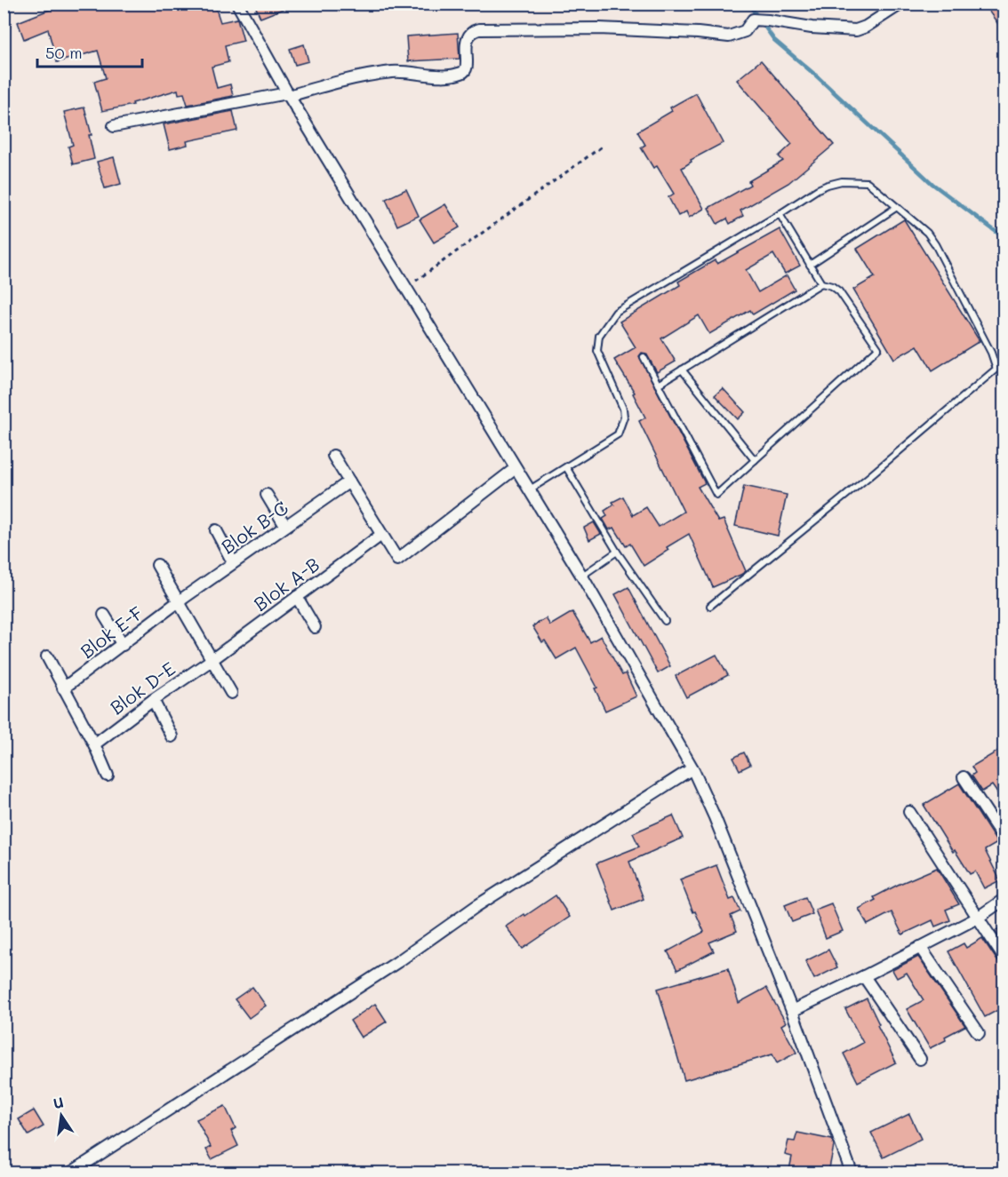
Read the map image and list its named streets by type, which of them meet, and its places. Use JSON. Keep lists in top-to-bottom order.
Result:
{
  "streets": {
    "street": [
      "Blok B-C",
      "Blok A-B",
      "Blok E-F",
      "Blok D-E"
    ]
  },
  "crossings": [
    ["Blok B-C", "Blok E-F"],
    ["Blok A-B", "Blok D-E"]
  ],
  "scale_bar": "50 m",
  "north": "top"
}
